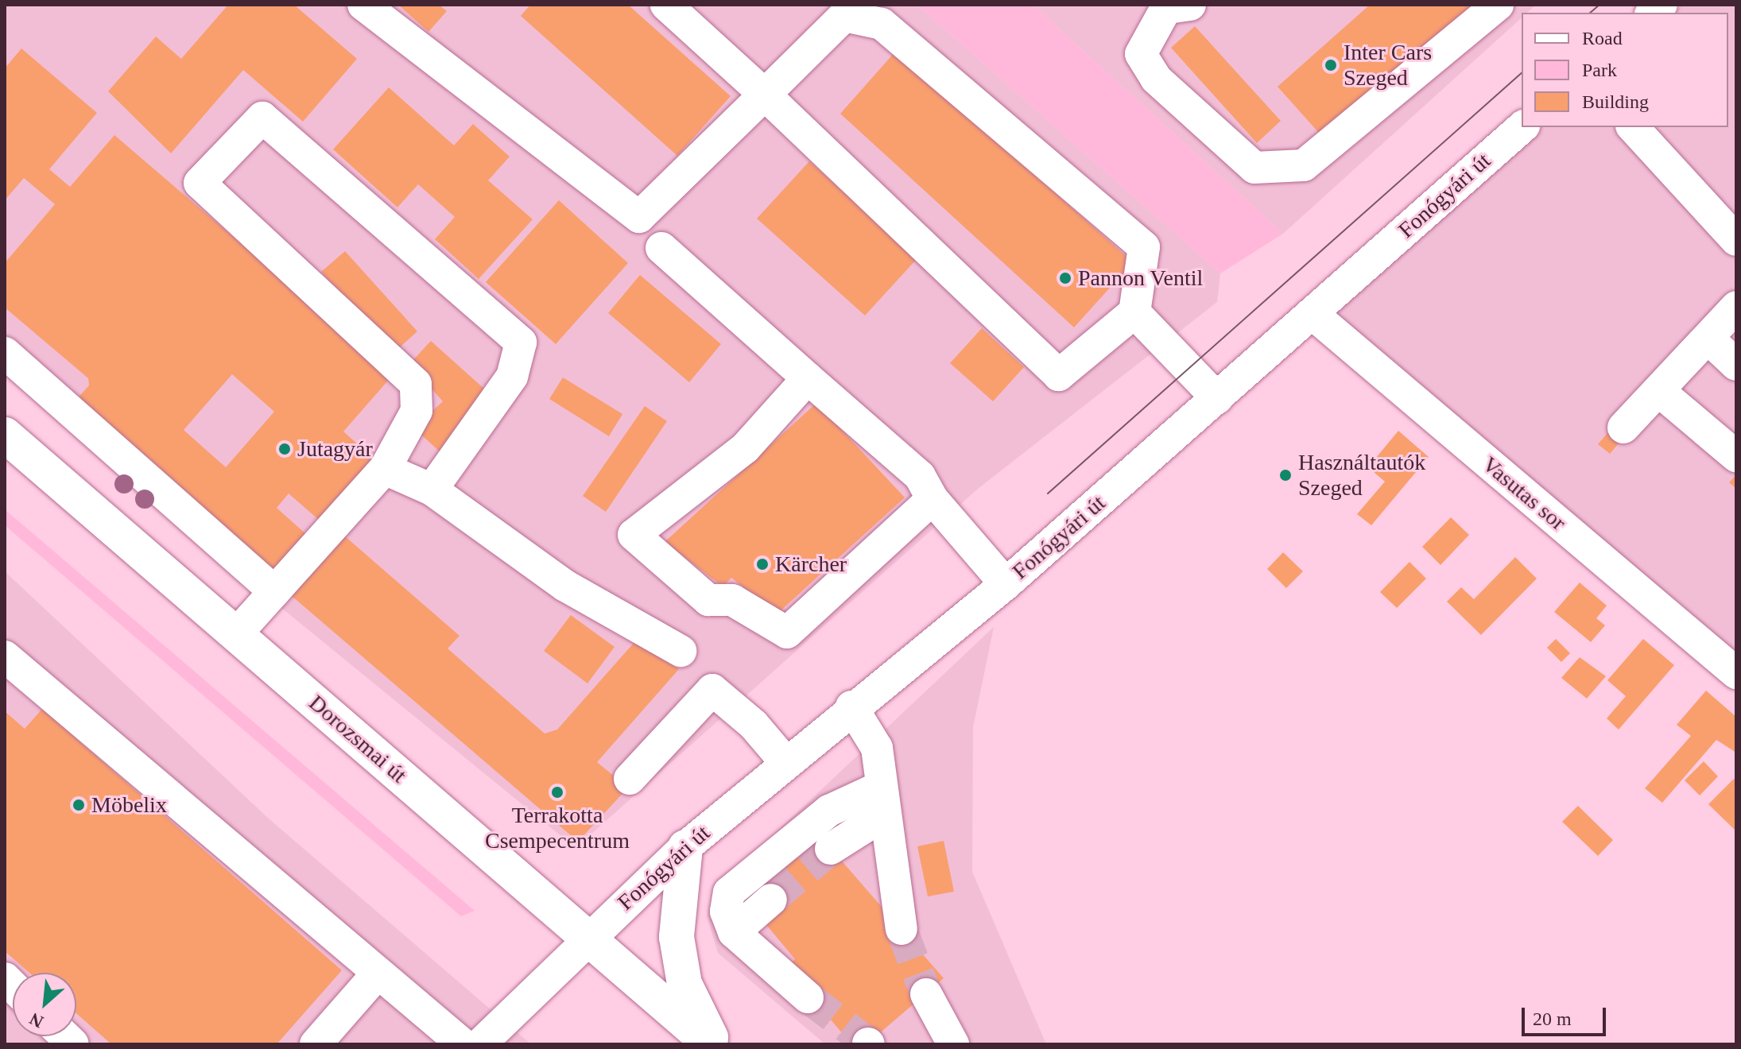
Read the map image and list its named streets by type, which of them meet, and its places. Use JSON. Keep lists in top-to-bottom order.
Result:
{
  "streets": {
    "main road": ["Dorozsmai út"],
    "street": ["Fonógyári út", "Vasutas sor"]
  },
  "crossings": [
    ["Fonógyári út", "Vasutas sor"],
    ["Fonógyári út", "Dorozsmai út"]
  ],
  "places": [
    "Inter Cars Szeged",
    "Pannon Ventil",
    "Jutagyár",
    "Használtautók Szeged",
    "Kärcher",
    "Terrakotta Csempecentrum",
    "Möbelix"
  ],
  "legend": ["Road", "Park", "Building"],
  "scale_bar": "20 m",
  "north": "bottom left"
}
